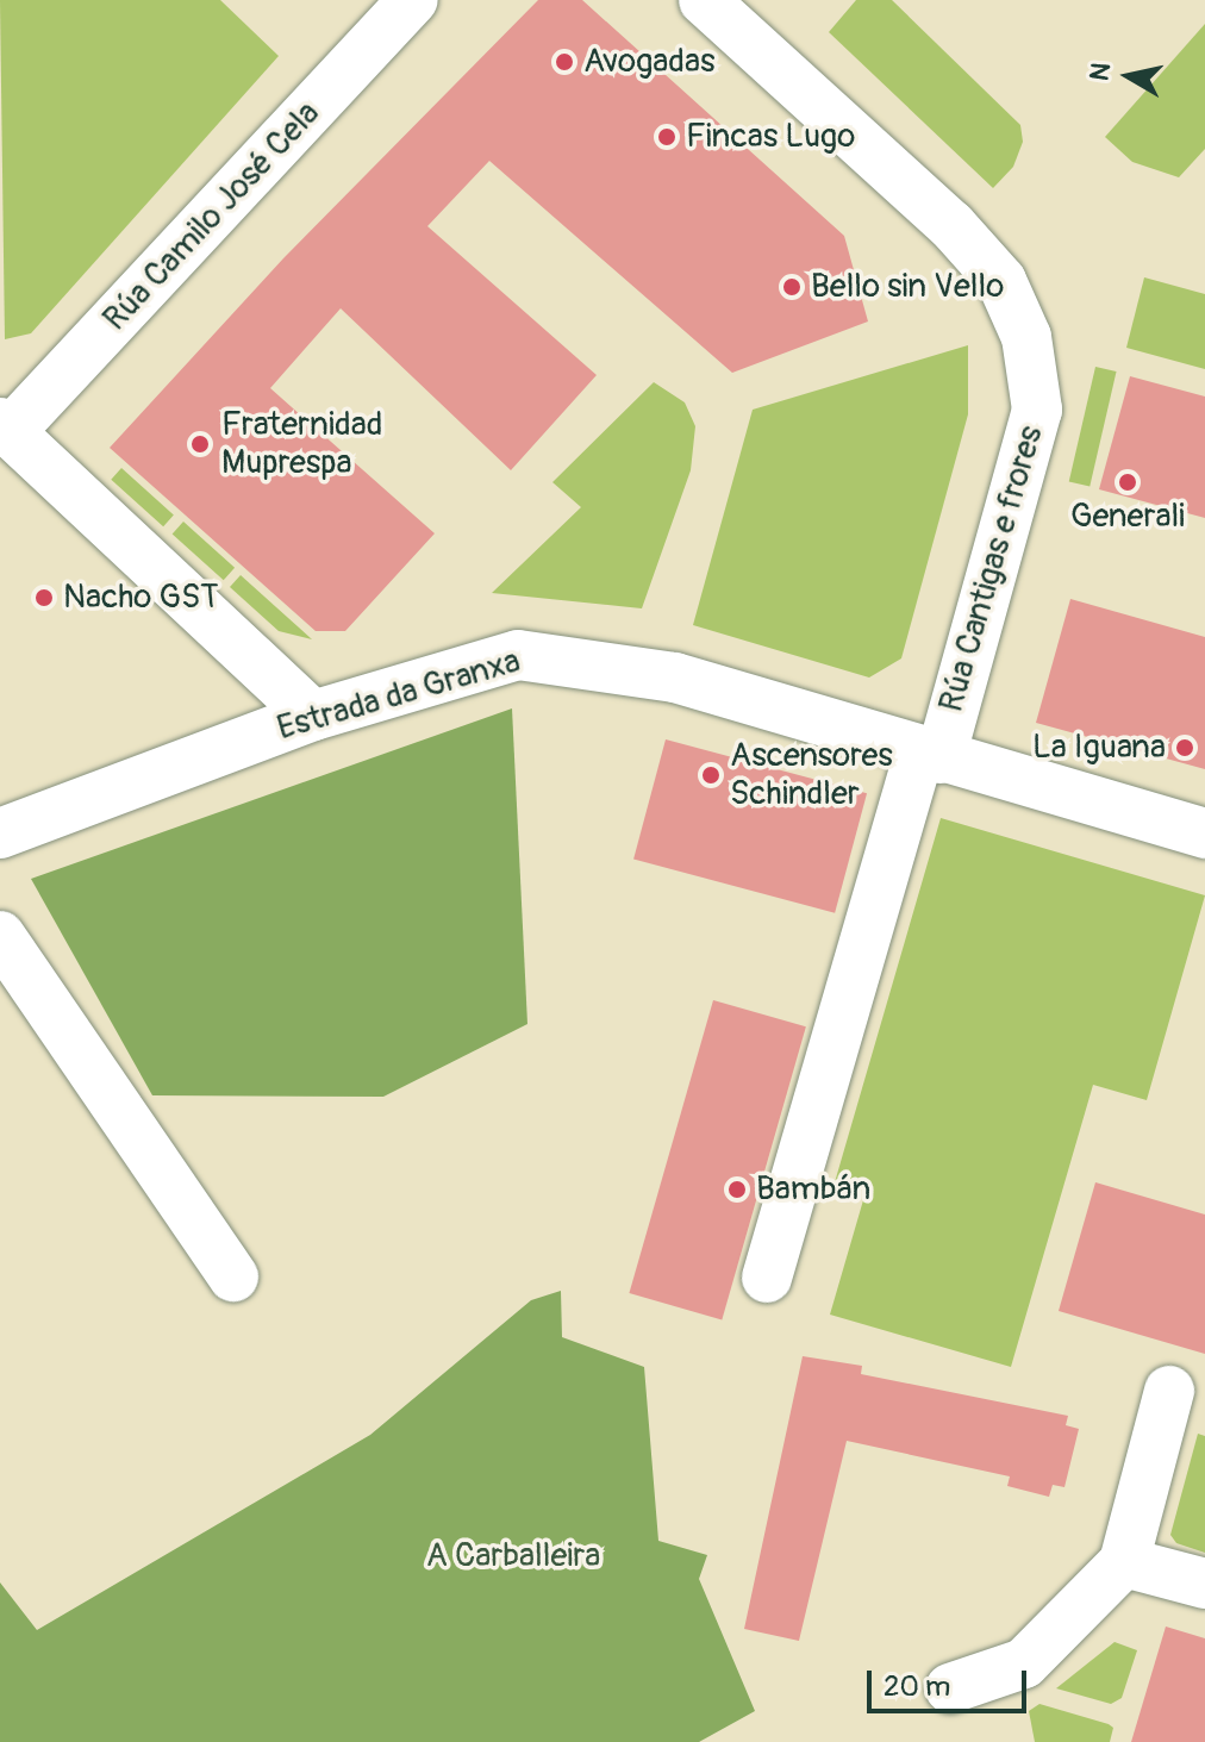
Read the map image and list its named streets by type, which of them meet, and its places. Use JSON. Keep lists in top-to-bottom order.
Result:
{
  "streets": {
    "street": ["Rúa Camilo José Cela", "Rúa Cantigas e frores", "Estrada da Granxa"]
  },
  "crossings": [
    ["Rúa Cantigas e frores", "Estrada da Granxa"]
  ],
  "parks": ["A Carballeira"],
  "places": [
    "Avogadas",
    "Fincas Lugo",
    "Bello sin Vello",
    "Fraternidad Muprespa",
    "Generali",
    "Nacho GST",
    "La Iguana",
    "Ascensores Schindler",
    "Bambán"
  ],
  "scale_bar": "20 m",
  "north": "left"
}
